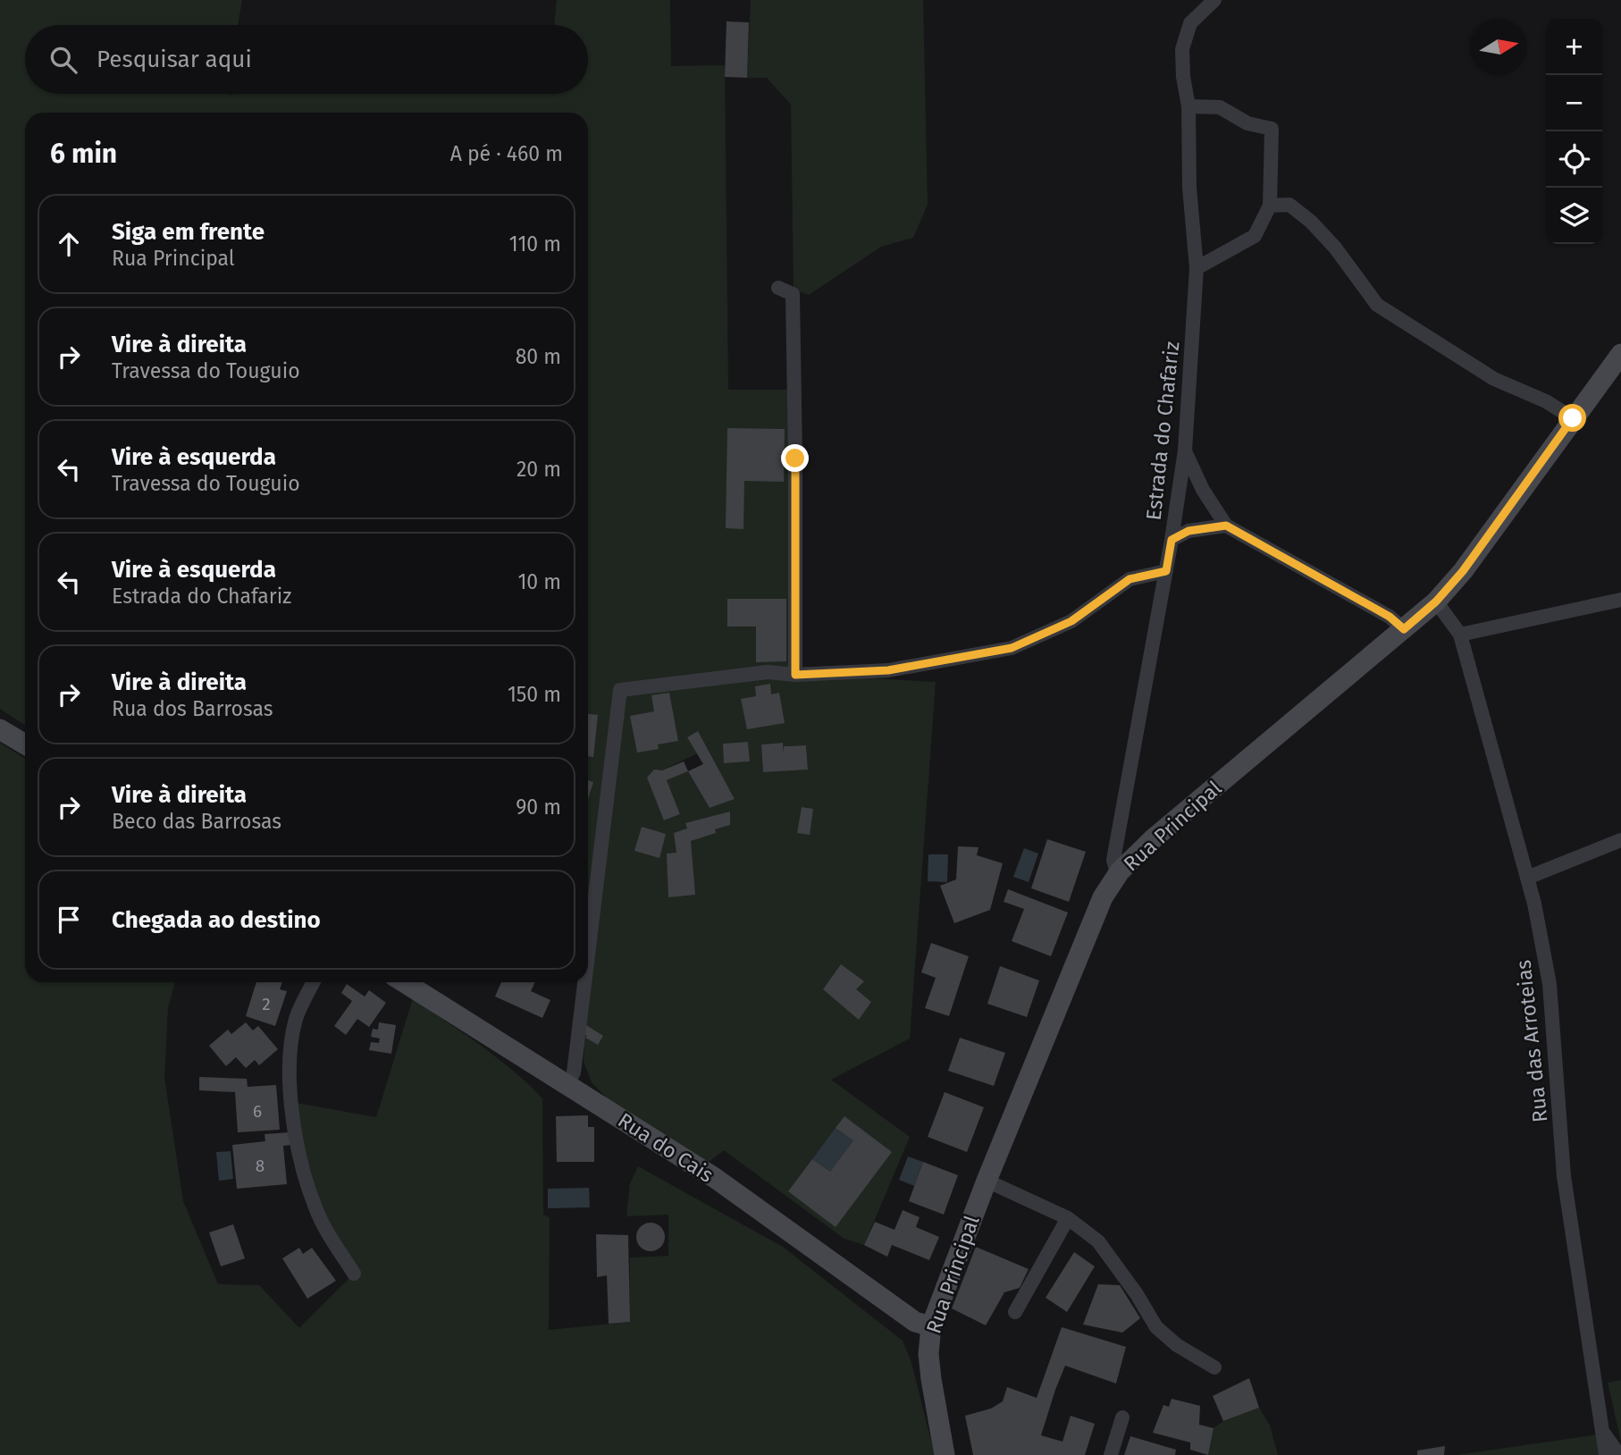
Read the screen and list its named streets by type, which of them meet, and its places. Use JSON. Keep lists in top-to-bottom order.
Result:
{
  "streets": {
    "street": [
      "Estrada do Chafariz",
      "Rua Principal",
      "Rua das Arroteias",
      "Rua do Cais"
    ]
  },
  "crossings": [
    ["Estrada do Chafariz", "Rua Principal"],
    ["Rua Principal", "Rua das Arroteias"],
    ["Rua Principal", "Rua do Cais"]
  ],
  "house_numbers": ["2", "6", "8"],
  "north": "right",
  "page": {
    "map_buttons": ["+", "−"],
    "search": "Pesquisar aqui",
    "heading": ["6 min", "A pé · 460 m"],
    "list": [
      ["Siga em frente", "Rua Principal", "110 m"],
      ["Vire à direita", "Travessa do Touguio", "80 m"],
      ["Vire à esquerda", "Travessa do Touguio", "20 m"],
      ["Vire à esquerda", "Estrada do Chafariz", "10 m"],
      ["Vire à direita", "Rua dos Barrosas", "150 m"],
      ["Vire à direita", "Beco das Barrosas", "90 m"],
      "Chegada ao destino"
    ]
  }
}
